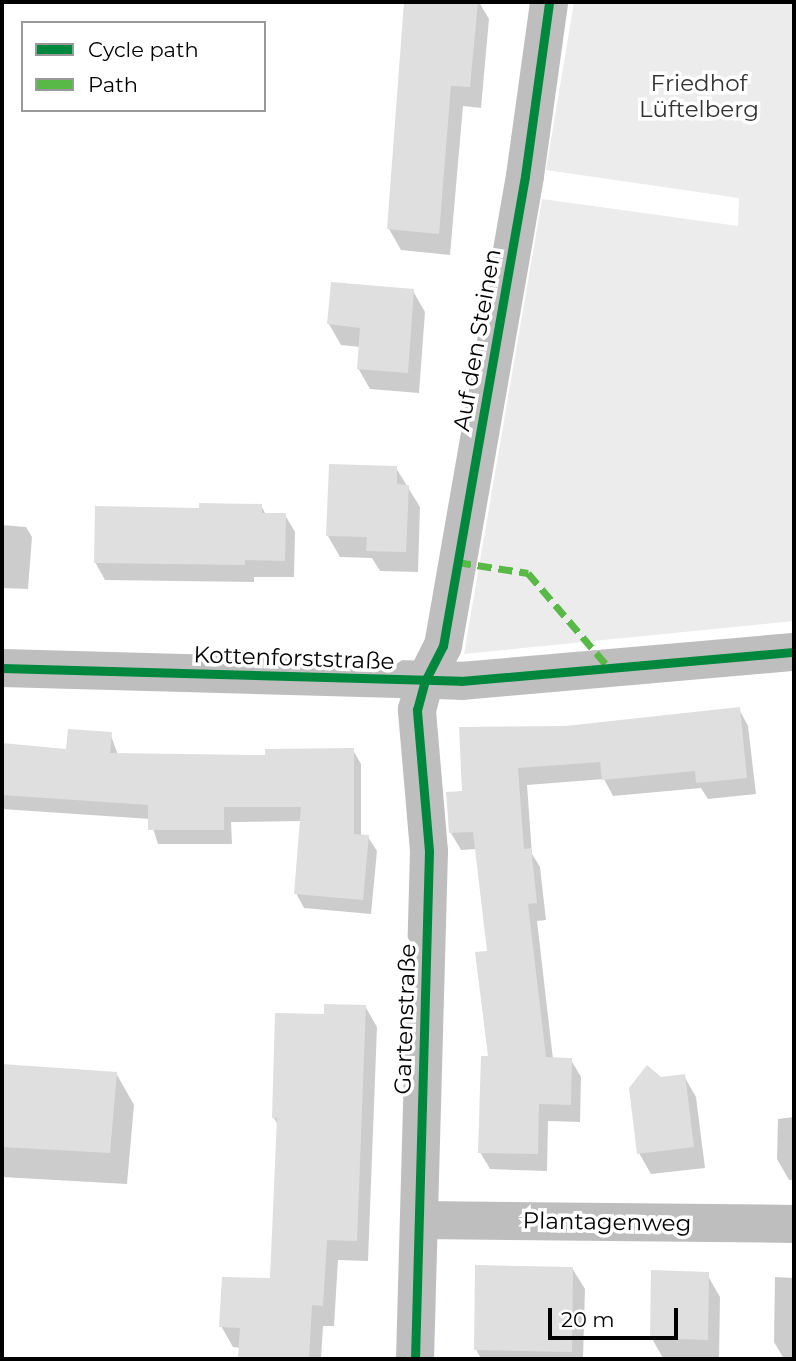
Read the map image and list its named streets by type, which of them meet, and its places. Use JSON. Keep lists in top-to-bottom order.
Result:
{
  "streets": {
    "street": [
      "Auf den Steinen",
      "Kottenforststraße",
      "Gartenstraße",
      "Plantagenweg"
    ]
  },
  "crossings": [
    ["Auf den Steinen", "Kottenforststraße"],
    ["Auf den Steinen", "Gartenstraße"],
    ["Kottenforststraße", "Gartenstraße"],
    ["Gartenstraße", "Plantagenweg"]
  ],
  "parks": ["Friedhof Lüftelberg"],
  "legend": ["Cycle path", "Path"],
  "scale_bar": "20 m"
}
